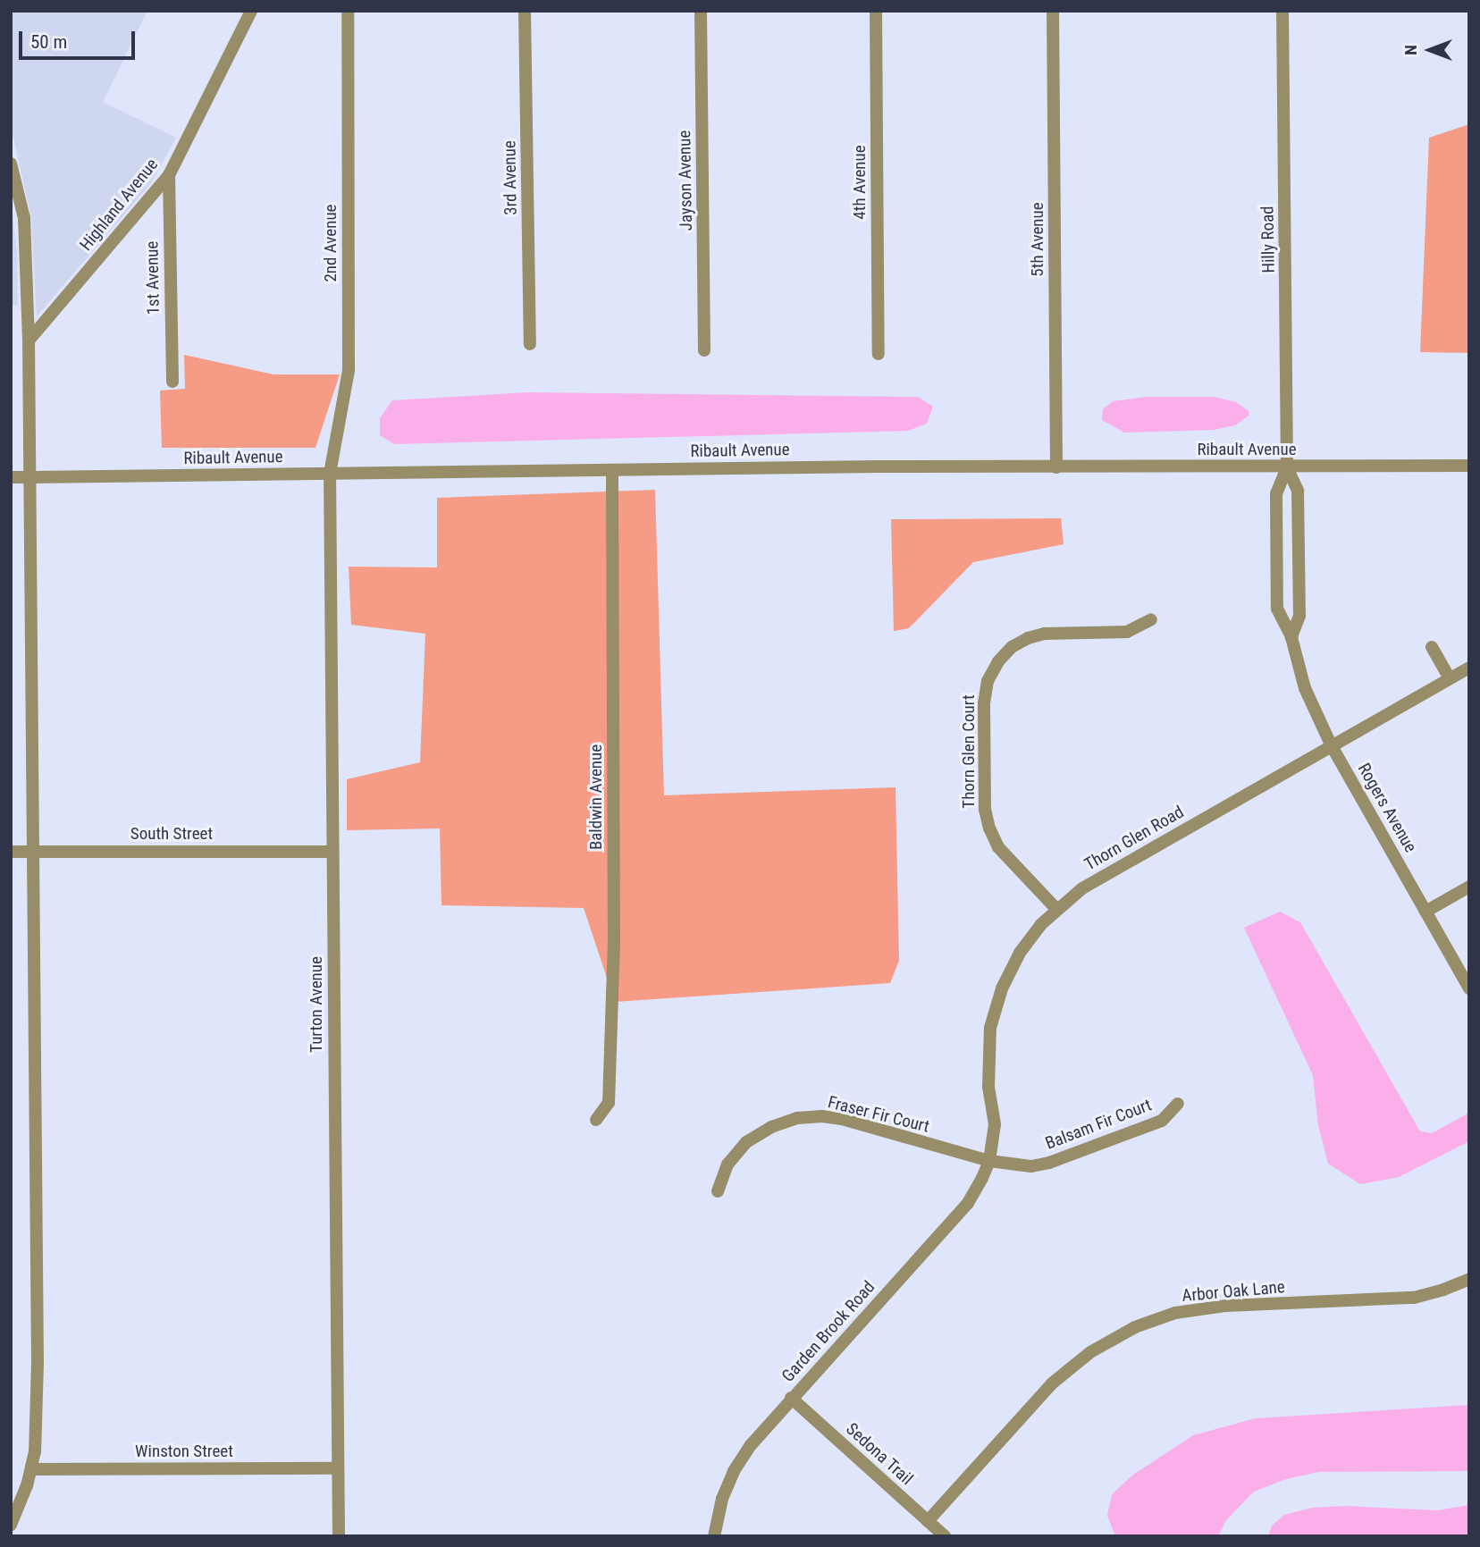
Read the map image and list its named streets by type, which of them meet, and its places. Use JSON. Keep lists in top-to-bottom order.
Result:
{
  "streets": {
    "street": [
      "3rd Avenue",
      "Jayson Avenue",
      "4th Avenue",
      "Highland Avenue",
      "5th Avenue",
      "Hilly Road",
      "2nd Avenue",
      "1st Avenue",
      "Ribault Avenue",
      "Thorn Glen Court",
      "Baldwin Avenue",
      "Rogers Avenue",
      "South Street",
      "Thorn Glen Road",
      "Turton Avenue",
      "Fraser Fir Court",
      "Balsam Fir Court",
      "Arbor Oak Lane",
      "Garden Brook Road",
      "Winston Street",
      "Sedona Trail"
    ]
  },
  "crossings": [
    ["Highland Avenue", "1st Avenue"],
    ["5th Avenue", "Ribault Avenue"],
    ["Hilly Road", "Ribault Avenue"],
    ["Hilly Road", "Rogers Avenue"],
    ["2nd Avenue", "Ribault Avenue"],
    ["2nd Avenue", "Turton Avenue"],
    ["Ribault Avenue", "Baldwin Avenue"],
    ["Ribault Avenue", "Rogers Avenue"],
    ["Ribault Avenue", "Turton Avenue"],
    ["Thorn Glen Court", "Thorn Glen Road"],
    ["Rogers Avenue", "Thorn Glen Road"],
    ["South Street", "Turton Avenue"],
    ["Thorn Glen Road", "Fraser Fir Court"],
    ["Thorn Glen Road", "Balsam Fir Court"],
    ["Thorn Glen Road", "Garden Brook Road"],
    ["Turton Avenue", "Winston Street"],
    ["Fraser Fir Court", "Balsam Fir Court"],
    ["Fraser Fir Court", "Garden Brook Road"],
    ["Balsam Fir Court", "Garden Brook Road"],
    ["Arbor Oak Lane", "Sedona Trail"],
    ["Garden Brook Road", "Sedona Trail"]
  ],
  "scale_bar": "50 m",
  "north": "left"
}
